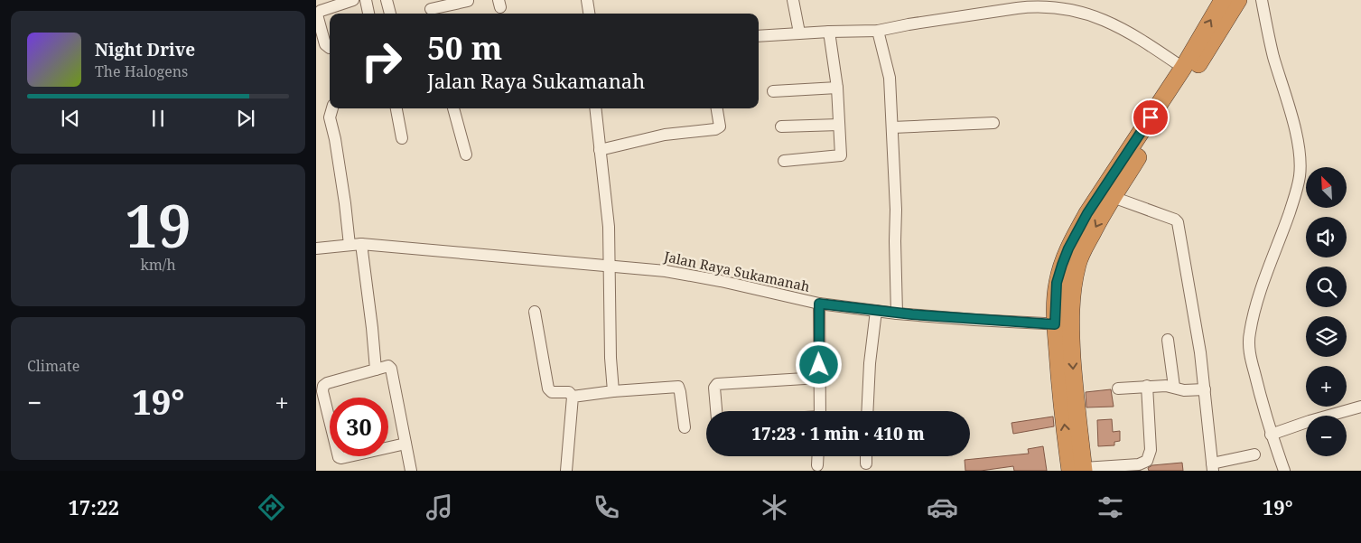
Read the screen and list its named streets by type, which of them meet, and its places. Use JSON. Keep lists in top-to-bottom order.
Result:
{
  "streets": {
    "street": ["Jalan Raya Sukamanah"]
  },
  "north": "top left",
  "page": {
    "turn": ["50 m", "Jalan Raya Sukamanah"],
    "song": ["Night Drive", "The Halogens"],
    "tile": [
      ["19", "km/h"],
      "Climate"
    ],
    "map_buttons": ["+", "−"],
    "heat": ["−", "19°", "+"],
    "limit": "30",
    "trip": "17:23 · 1 min · 410 m",
    "tabs": ["17:22", "19°"]
  }
}
